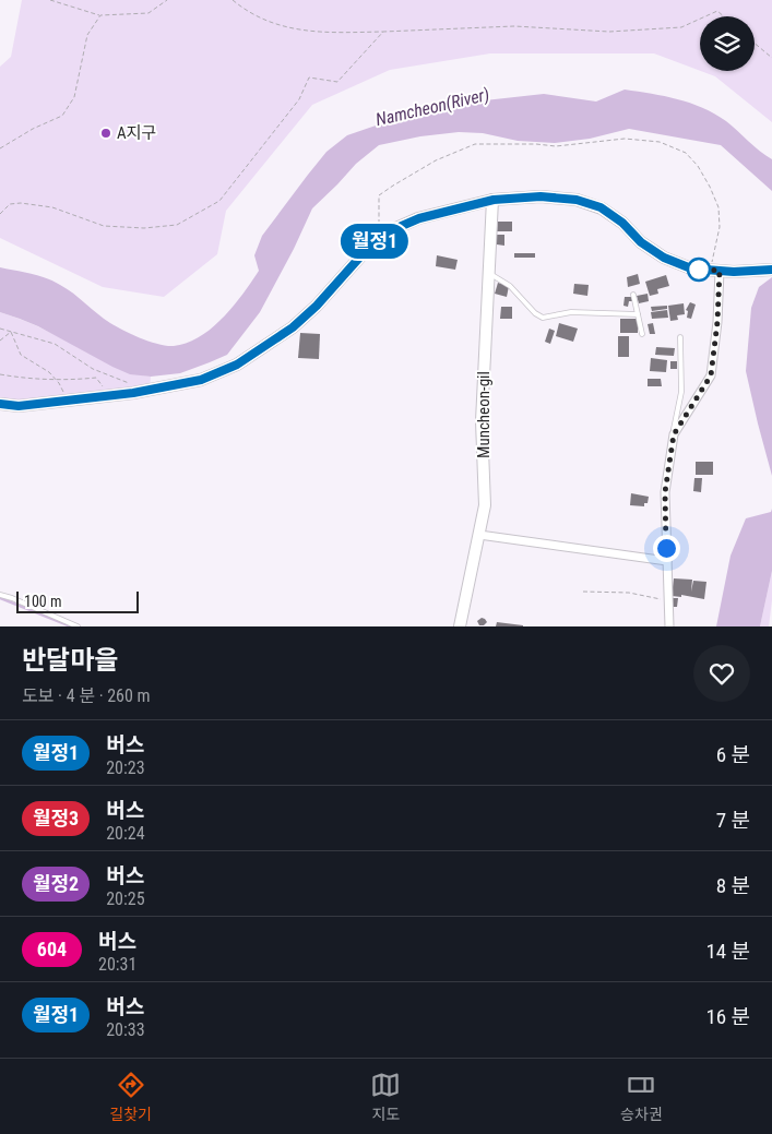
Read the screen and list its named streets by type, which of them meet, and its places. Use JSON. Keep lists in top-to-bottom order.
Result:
{
  "streets": {
    "street": ["Muncheon-gil"]
  },
  "water": ["Namcheon(River)"],
  "places": ["A지구"],
  "lines": ["bus line 월정1"],
  "scale_bar": "100 m",
  "page": {
    "on_map": "월정1",
    "scale": "100 m",
    "heading": ["반달마을", "도보 · 4 분 · 260 m"],
    "list": [
      {
        "mark": "월정1",
        "name": "버스",
        "note": "20:23",
        "value": "6 분"
      },
      {
        "mark": "월정3",
        "name": "버스",
        "note": "20:24",
        "value": "7 분"
      },
      {
        "mark": "월정2",
        "name": "버스",
        "note": "20:25",
        "value": "8 분"
      },
      {
        "mark": "604",
        "name": "버스",
        "note": "20:31",
        "value": "14 분"
      },
      {
        "mark": "월정1",
        "name": "버스",
        "note": "20:33",
        "value": "16 분"
      }
    ],
    "tabs": ["길찾기", "지도", "승차권"]
  }
}
